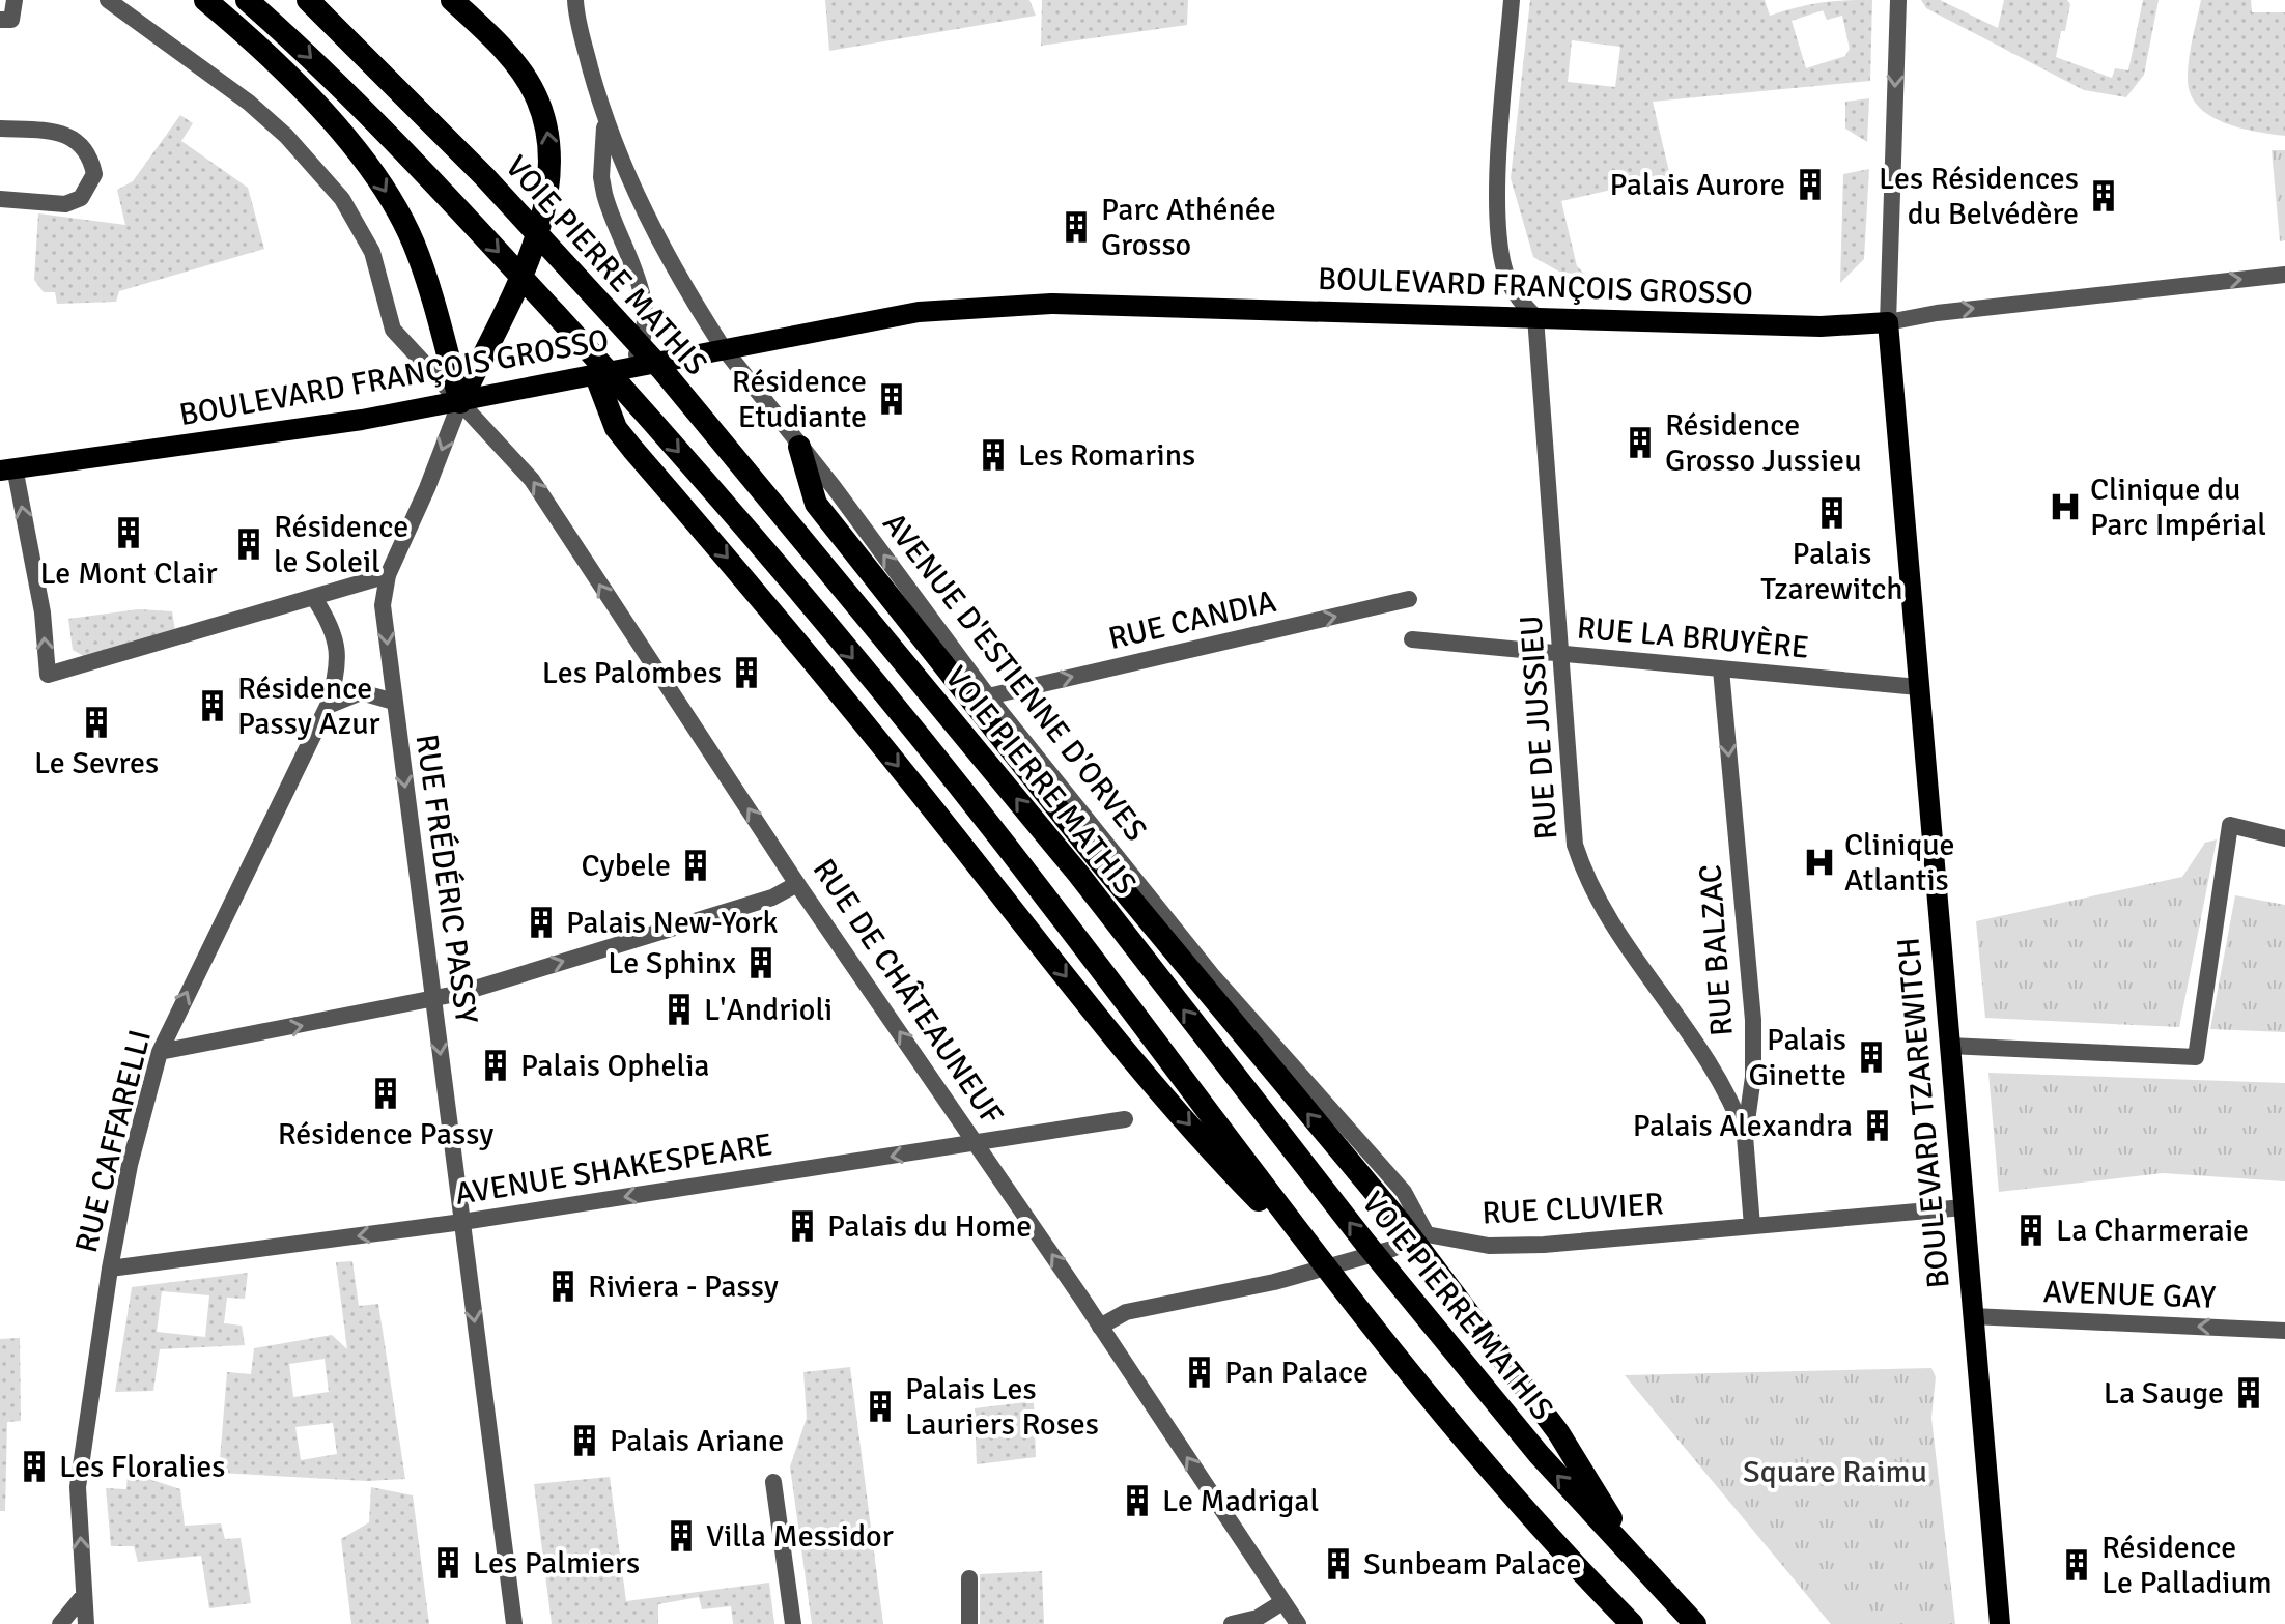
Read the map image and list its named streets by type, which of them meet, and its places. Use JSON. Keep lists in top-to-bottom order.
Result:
{
  "streets": {
    "highway": ["VOIE PIERRE MATHIS"],
    "main road": ["BOULEVARD FRANÇOIS GROSSO", "BOULEVARD TZAREWITCH"],
    "street": [
      "RUE CANDIA",
      "RUE LA BRUYÈRE",
      "AVENUE D'ESTIENNE D'ORVES",
      "RUE DE JUSSIEU",
      "RUE FRÉDÉRIC PASSY",
      "RUE BALZAC",
      "RUE DE CHÂTEAUNEUF",
      "RUE CAFFARELLI",
      "AVENUE SHAKESPEARE",
      "RUE CLUVIER",
      "AVENUE GAY"
    ]
  },
  "crossings": [
    ["BOULEVARD FRANÇOIS GROSSO", "AVENUE D'ESTIENNE D'ORVES"],
    ["BOULEVARD FRANÇOIS GROSSO", "RUE DE JUSSIEU"],
    ["BOULEVARD FRANÇOIS GROSSO", "RUE FRÉDÉRIC PASSY"],
    ["BOULEVARD FRANÇOIS GROSSO", "RUE DE CHÂTEAUNEUF"],
    ["BOULEVARD FRANÇOIS GROSSO", "BOULEVARD TZAREWITCH"],
    ["RUE CANDIA", "AVENUE D'ESTIENNE D'ORVES"],
    ["RUE LA BRUYÈRE", "RUE DE JUSSIEU"],
    ["RUE LA BRUYÈRE", "RUE BALZAC"],
    ["RUE LA BRUYÈRE", "BOULEVARD TZAREWITCH"],
    ["AVENUE D'ESTIENNE D'ORVES", "RUE CLUVIER"],
    ["RUE DE JUSSIEU", "RUE BALZAC"],
    ["RUE FRÉDÉRIC PASSY", "RUE DE CHÂTEAUNEUF"],
    ["RUE FRÉDÉRIC PASSY", "AVENUE SHAKESPEARE"],
    ["RUE BALZAC", "RUE CLUVIER"],
    ["RUE DE CHÂTEAUNEUF", "AVENUE SHAKESPEARE"],
    ["BOULEVARD TZAREWITCH", "RUE CLUVIER"],
    ["BOULEVARD TZAREWITCH", "AVENUE GAY"],
    ["RUE CAFFARELLI", "AVENUE SHAKESPEARE"]
  ],
  "one_way": [
    "RUE CANDIA",
    "RUE FRÉDÉRIC PASSY",
    "RUE BALZAC",
    "RUE DE CHÂTEAUNEUF",
    "RUE CAFFARELLI",
    "AVENUE SHAKESPEARE",
    "AVENUE GAY"
  ],
  "parks": ["Square Raimu"],
  "places": {
    "building": [
      "Palais Aurore",
      "Les Résidences du Belvédère",
      "Parc Athénée Grosso",
      "Résidence Etudiante",
      "Résidence Grosso Jussieu",
      "Les Romarins",
      "Palais Tzarewitch",
      "Le Mont Clair",
      "Résidence le Soleil",
      "Les Palombes",
      "Résidence Passy Azur",
      "Le Sevres",
      "Cybele",
      "Palais New-York",
      "Le Sphinx",
      "L'Andrioli",
      "Palais Ginette",
      "Palais Ophelia",
      "Résidence Passy",
      "Palais Alexandra",
      "Palais du Home",
      "La Charmeraie",
      "Riviera - Passy",
      "Pan Palace",
      "La Sauge",
      "Palais Les Lauriers Roses",
      "Palais Ariane",
      "Les Floralies",
      "Le Madrigal",
      "Villa Messidor",
      "Les Palmiers",
      "Sunbeam Palace",
      "Résidence Le Palladium"
    ],
    "hospital": ["Clinique du Parc Impérial", "Clinique Atlantis"]
  }
}
